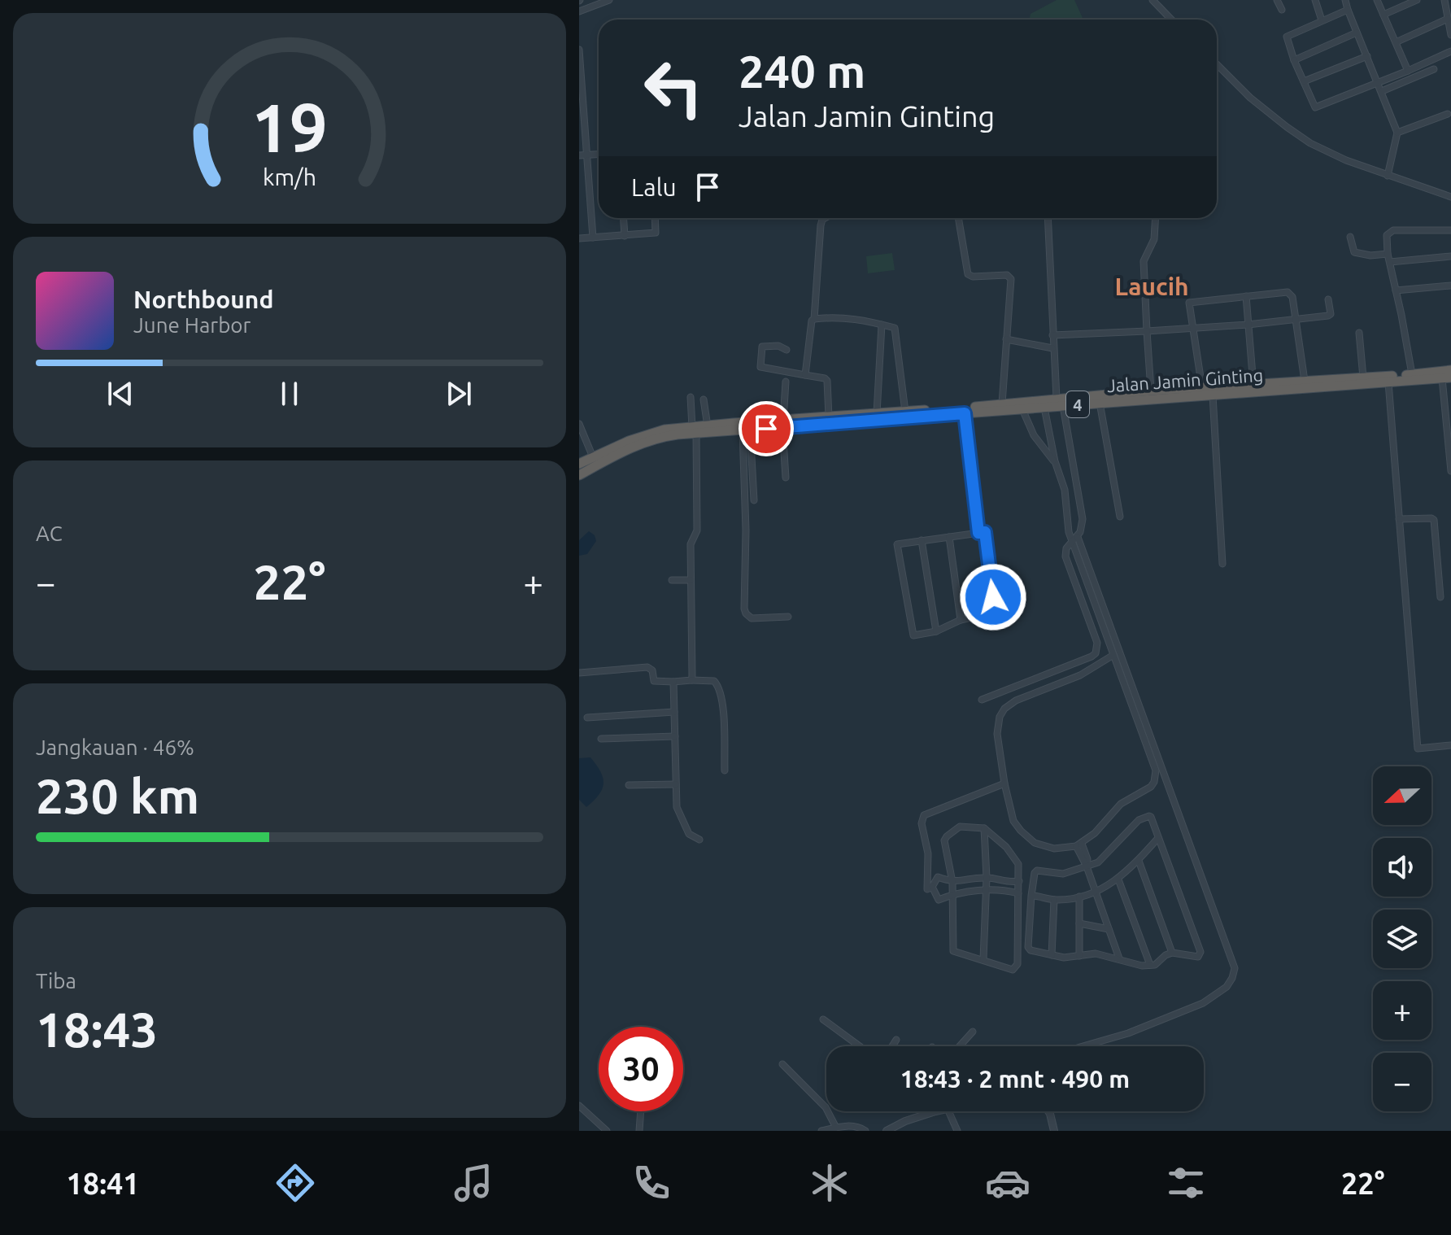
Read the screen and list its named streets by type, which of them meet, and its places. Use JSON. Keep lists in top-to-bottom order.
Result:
{
  "streets": {
    "highway": ["Jalan Jamin Ginting", "4"]
  },
  "districts": ["Laucih"],
  "north": "left",
  "page": {
    "turn": ["240 m", "Jalan Jamin Ginting"],
    "then": "Lalu",
    "song": ["Northbound", "June Harbor"],
    "tile": [
      "AC",
      ["Jangkauan · 46%", "230 km"],
      ["Tiba", "18:43"]
    ],
    "heat": ["−", "22°", "+"],
    "map_buttons": ["+", "−"],
    "limit": "30",
    "trip": "18:43 · 2 mnt · 490 m",
    "tabs": ["18:41", "22°"],
    "gauge": ["19", "km/h"]
  }
}
